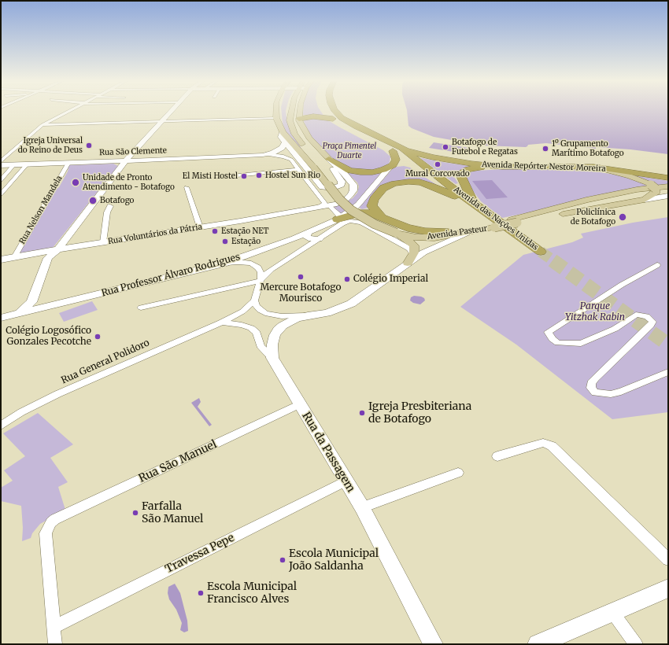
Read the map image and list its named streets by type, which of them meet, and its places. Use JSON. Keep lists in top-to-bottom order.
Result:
{
  "streets": {
    "highway": ["Avenida Repórter Nestor Moreira", "Avenida das Nações Unidas"],
    "main road": ["Avenida Pasteur"],
    "street": [
      "Rua São Clemente",
      "Rua Nelson Mandela",
      "Rua Voluntários da Pátria",
      "Rua Professor Álvaro Rodrigues",
      "Rua General Polidoro",
      "Rua da Passagem",
      "Rua São Manuel",
      "Travessa Pepe"
    ]
  },
  "crossings": [
    ["Rua São Clemente", "Rua Nelson Mandela"],
    ["Avenida Repórter Nestor Moreira", "Avenida das Nações Unidas"],
    ["Rua Nelson Mandela", "Rua Voluntários da Pátria"],
    ["Rua General Polidoro", "Rua da Passagem"],
    ["Rua da Passagem", "Rua São Manuel"],
    ["Rua da Passagem", "Travessa Pepe"],
    ["Rua São Manuel", "Travessa Pepe"]
  ],
  "parks": ["Praça Pimentel Duarte", "Parque Yitzhak Rabin"],
  "places": [
    "Igreja Universal do Reino de Deus",
    "Botafogo de Futebol e Regatas",
    "1º Grupamento Marítimo Botafogo",
    "Mural Corcovado",
    "Hostel Sun Rio",
    "El Misti Hostel",
    "Unidade de Pronto Atendimento - Botafogo",
    "Botafogo",
    "Policlínica de Botafogo",
    "Estação NET",
    "Estação",
    "Mercure Botafogo Mourisco",
    "Colégio Imperial",
    "Colégio Logosófico Gonzales Pecotche",
    "Igreja Presbiteriana de Botafogo",
    "Farfalla São Manuel",
    "Escola Municipal João Saldanha",
    "Escola Municipal Francisco Alves"
  ]
}
